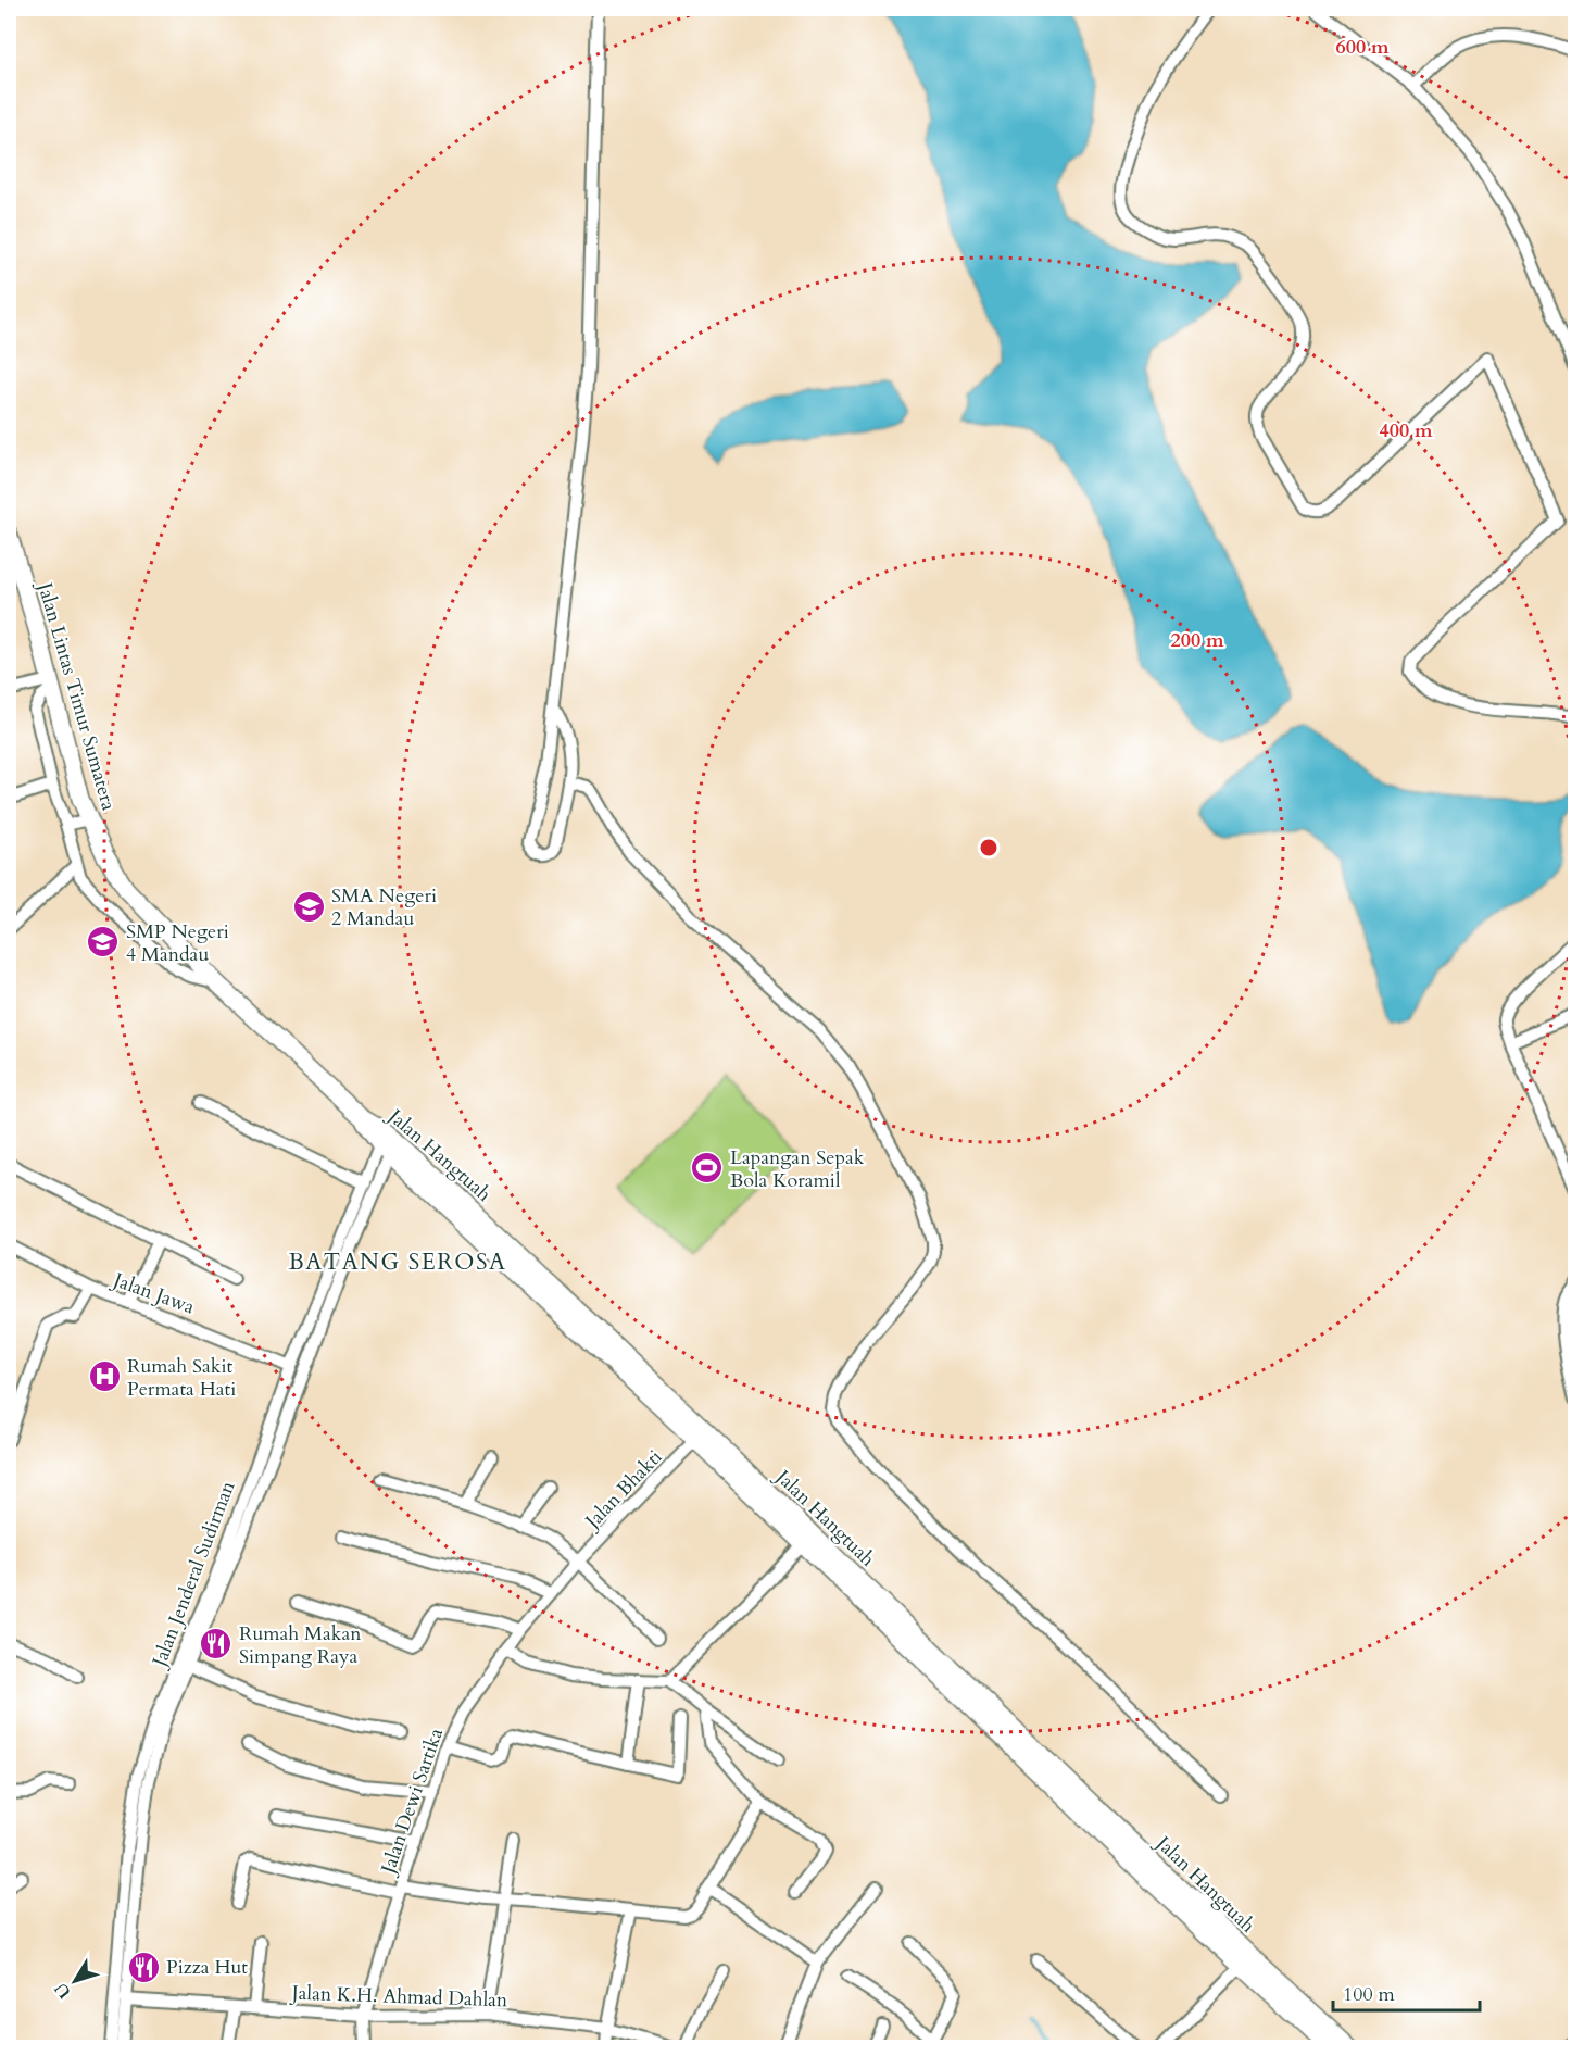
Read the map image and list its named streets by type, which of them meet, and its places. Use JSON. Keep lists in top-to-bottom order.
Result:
{
  "streets": {
    "highway": ["Jalan Lintas Timur Sumatera", "Jalan Hangtuah"],
    "street": [
      "Jalan Jawa",
      "Jalan Bhakti",
      "Jalan Jenderal Sudirman",
      "Jalan Dewi Sartika",
      "Jalan K.H. Ahmad Dahlan"
    ]
  },
  "crossings": [
    ["Jalan Lintas Timur Sumatera", "Jalan Hangtuah"],
    ["Jalan Hangtuah", "Jalan Bhakti"],
    ["Jalan Hangtuah", "Jalan Jenderal Sudirman"],
    ["Jalan Jawa", "Jalan Jenderal Sudirman"],
    ["Jalan Bhakti", "Jalan Dewi Sartika"],
    ["Jalan Jenderal Sudirman", "Jalan K.H. Ahmad Dahlan"],
    ["Jalan Dewi Sartika", "Jalan K.H. Ahmad Dahlan"]
  ],
  "districts": ["BATANG SEROSA"],
  "places": {
    "school or university": ["SMA Negeri 2 Mandau", "SMP Negeri 4 Mandau"],
    "sports": ["Lapangan Sepak Bola Koramil"],
    "hospital": ["Rumah Sakit Permata Hati"],
    "restaurant": ["Rumah Makan Simpang Raya", "Pizza Hut"]
  },
  "scale_bar": "100 m",
  "north": "bottom left",
  "rings": ["600 m", "400 m", "200 m"]
}
